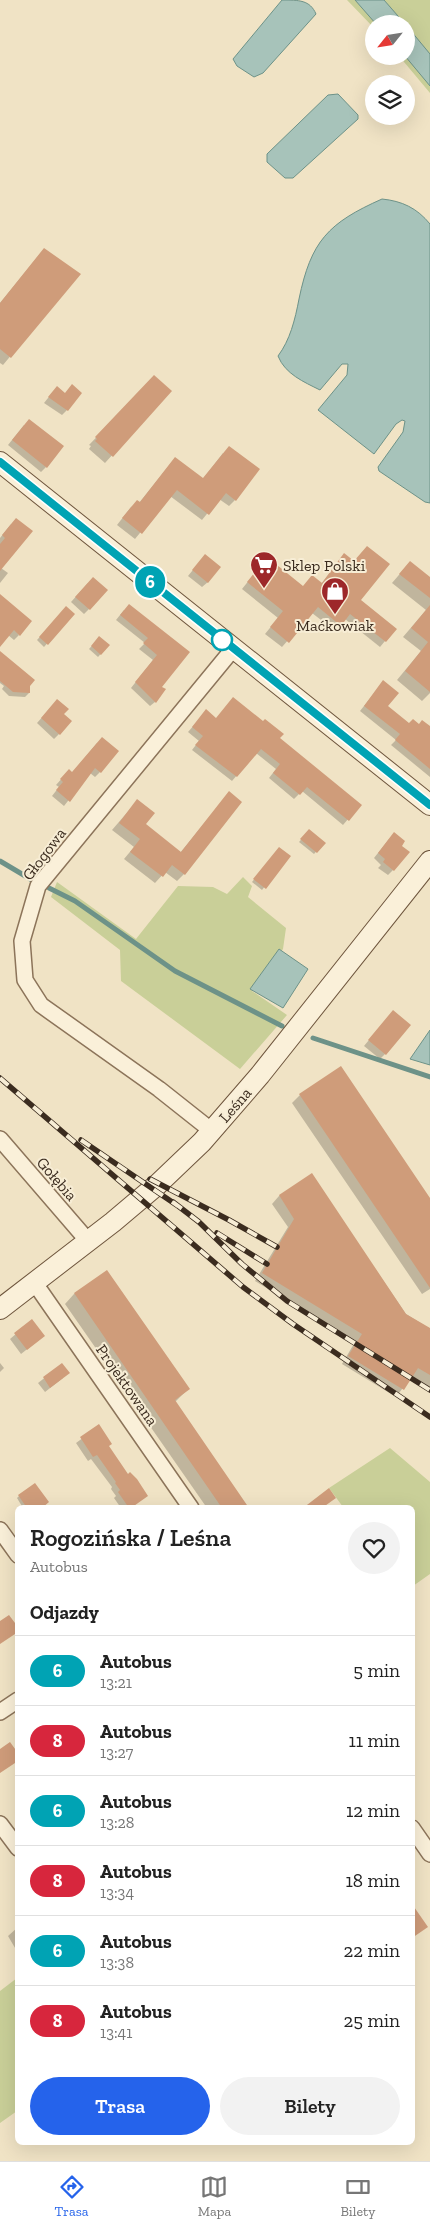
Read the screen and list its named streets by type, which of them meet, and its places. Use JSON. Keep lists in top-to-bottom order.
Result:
{
  "streets": {
    "street": [
      "Głogowa",
      "Leśna",
      "Gołębia",
      "Projektowana"
    ]
  },
  "crossings": [
    ["Głogowa", "Leśna"],
    ["Leśna", "Gołębia"],
    ["Leśna", "Projektowana"]
  ],
  "places": {
    "supermarket": ["Sklep Polski"],
    "shop": ["Maćkowiak"]
  },
  "lines": ["bus line 6"],
  "north": "bottom left",
  "page": {
    "on_map": "6",
    "heading": [
      ["Rogozińska / Leśna", "Autobus"],
      "Odjazdy"
    ],
    "list": [
      {
        "mark": "6",
        "name": "Autobus",
        "note": "13:21",
        "value": "5 min"
      },
      {
        "mark": "8",
        "name": "Autobus",
        "note": "13:27",
        "value": "11 min"
      },
      {
        "mark": "6",
        "name": "Autobus",
        "note": "13:28",
        "value": "12 min"
      },
      {
        "mark": "8",
        "name": "Autobus",
        "note": "13:34",
        "value": "18 min"
      },
      {
        "mark": "6",
        "name": "Autobus",
        "note": "13:38",
        "value": "22 min"
      },
      {
        "mark": "8",
        "name": "Autobus",
        "note": "13:41",
        "value": "25 min"
      }
    ],
    "buttons": ["Trasa", "Bilety"],
    "tabs": ["Trasa", "Mapa", "Bilety"]
  }
}
